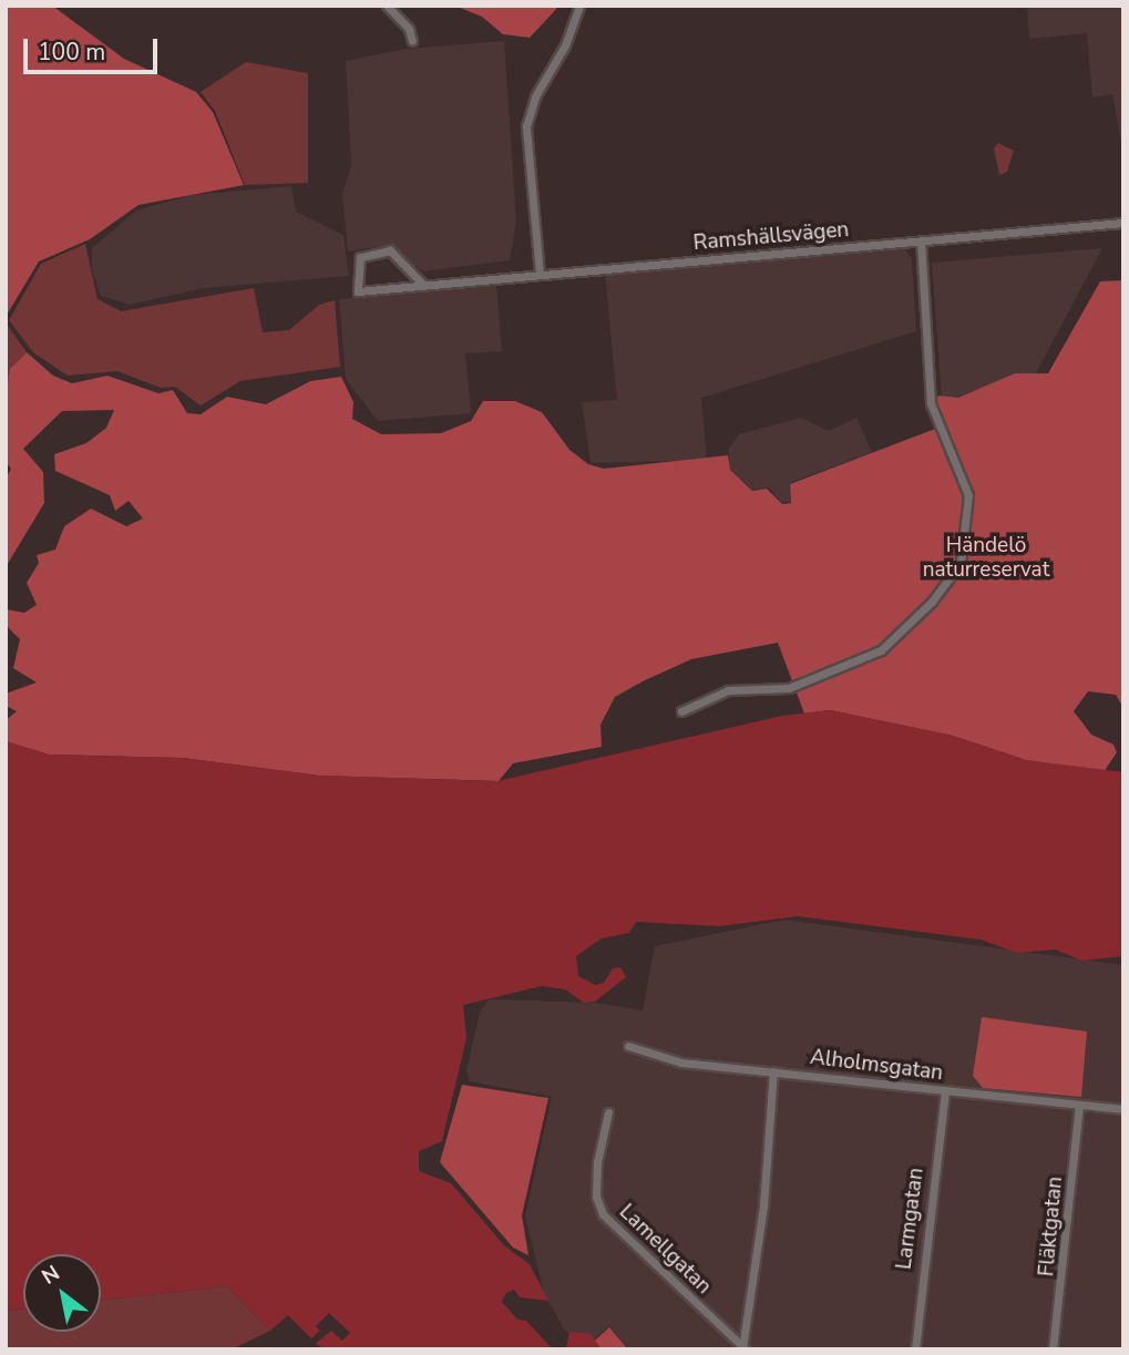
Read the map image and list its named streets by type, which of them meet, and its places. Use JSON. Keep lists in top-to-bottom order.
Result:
{
  "streets": {
    "street": [
      "Ramshällsvägen",
      "Alholmsgatan",
      "Larmgatan",
      "Fläktgatan",
      "Lamellgatan"
    ]
  },
  "crossings": [
    ["Alholmsgatan", "Larmgatan"],
    ["Alholmsgatan", "Fläktgatan"]
  ],
  "parks": ["Händelö naturreservat"],
  "scale_bar": "100 m",
  "north": "top left"
}
